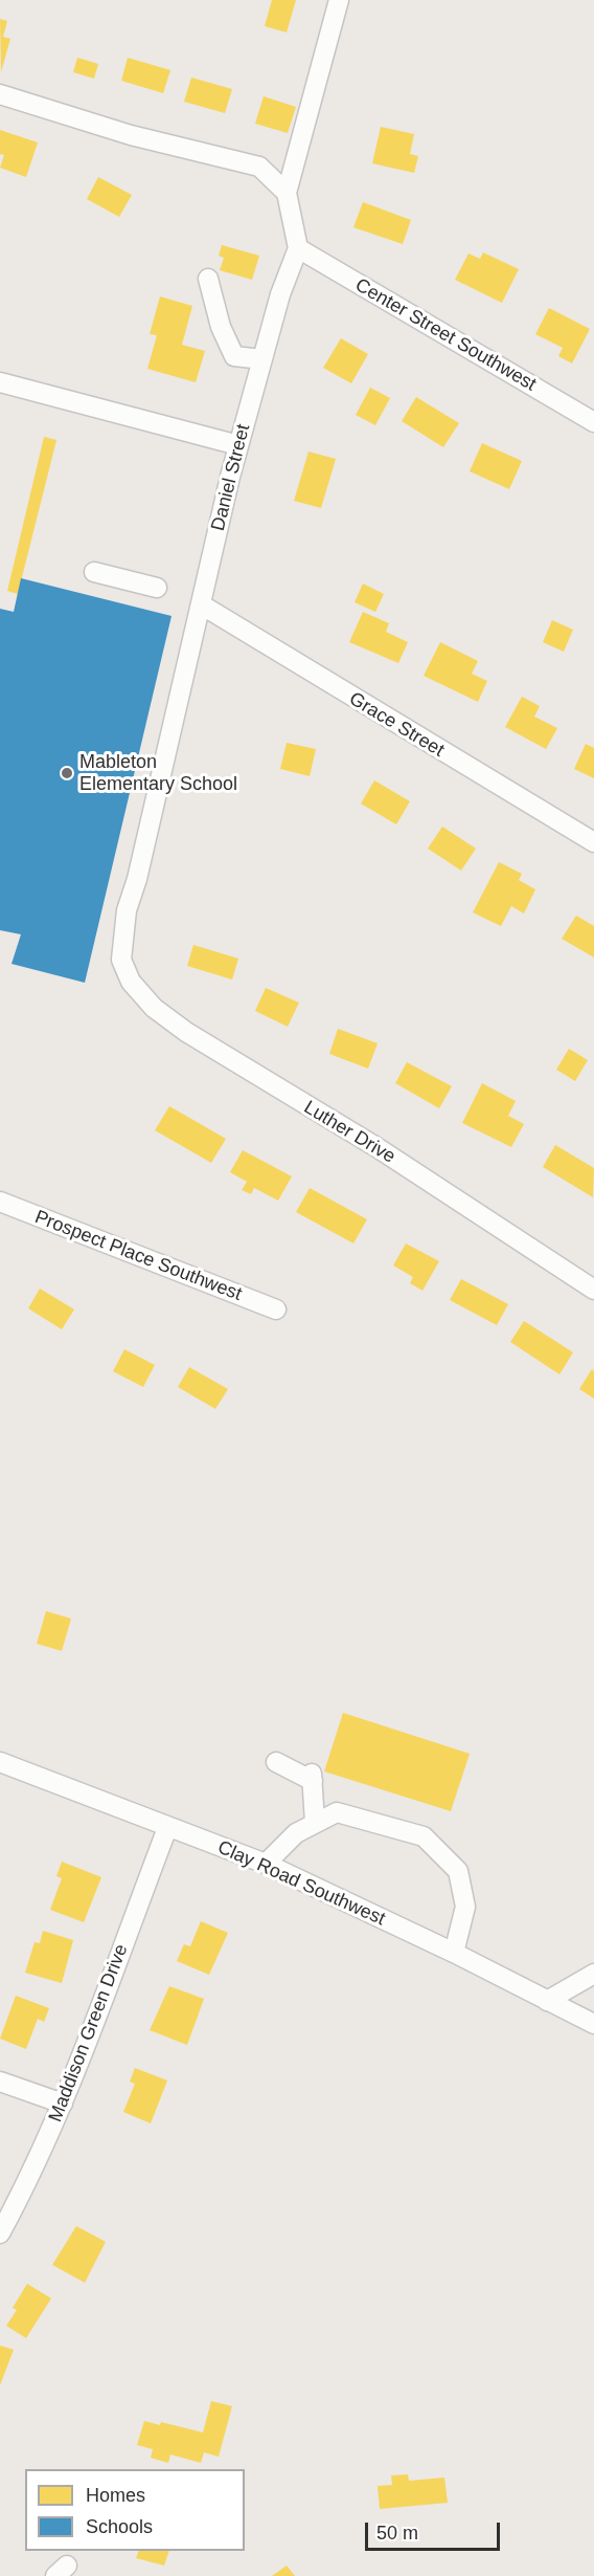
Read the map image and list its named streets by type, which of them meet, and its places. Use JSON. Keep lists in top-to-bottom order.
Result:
{
  "streets": {
    "street": [
      "Center Street Southwest",
      "Daniel Street",
      "Grace Street",
      "Luther Drive",
      "Prospect Place Southwest",
      "Clay Road Southwest",
      "Maddison Green Drive"
    ]
  },
  "crossings": [
    ["Center Street Southwest", "Daniel Street"],
    ["Daniel Street", "Grace Street"],
    ["Daniel Street", "Luther Drive"],
    ["Clay Road Southwest", "Maddison Green Drive"]
  ],
  "places": ["Mableton Elementary School"],
  "legend": ["Homes", "Schools"],
  "scale_bar": "50 m"
}
